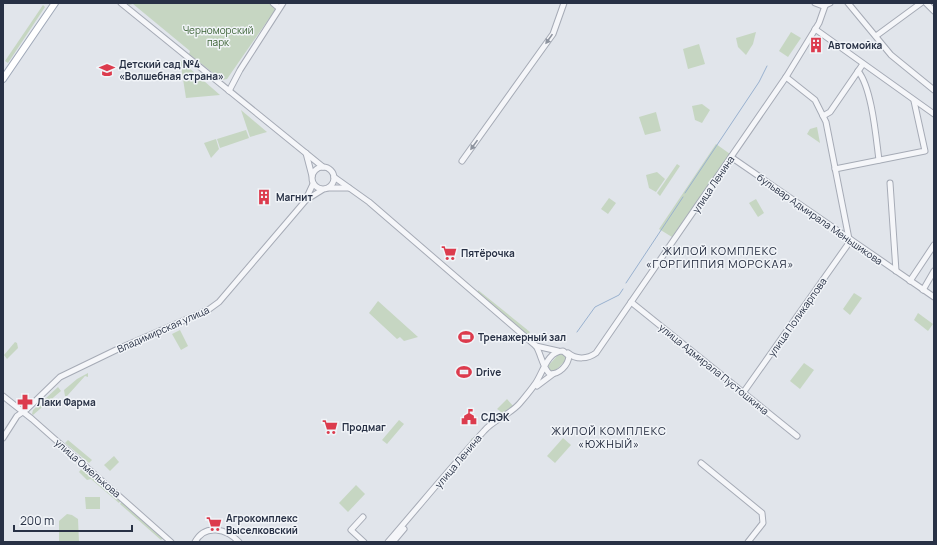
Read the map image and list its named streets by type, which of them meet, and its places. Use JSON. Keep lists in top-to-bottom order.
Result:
{
  "streets": {
    "street": [
      "улица Ленина",
      "бульвар Адмирала Меньшикова",
      "улица Поликарпова",
      "Владимирская улица",
      "улица Адмирала Пустошкина",
      "улица Омелькова"
    ]
  },
  "crossings": [
    ["улица Ленина", "бульвар Адмирала Меньшикова"],
    ["улица Ленина", "улица Адмирала Пустошкина"],
    ["бульвар Адмирала Меньшикова", "улица Поликарпова"],
    ["улица Поликарпова", "улица Адмирала Пустошкина"],
    ["Владимирская улица", "улица Омелькова"]
  ],
  "districts": ["ЖИЛОЙ КОМПЛЕКС «ГОРГИППИЯ МОРСКАЯ»", "ЖИЛОЙ КОМПЛЕКС «ЮЖНЫЙ»"],
  "parks": ["Черноморский парк"],
  "places": {
    "building": ["Автомойка", "Магнит"],
    "school or university": ["Детский сад №4 «Волшебная страна»"],
    "supermarket": ["Пятёрочка", "Продмаг", "Агрокомплекс Выселковский"],
    "sports": ["Тренажерный зал", "Drive"],
    "pharmacy": ["Лаки Фарма"],
    "public building": ["СДЭК"]
  },
  "scale_bar": "200 m"
}
